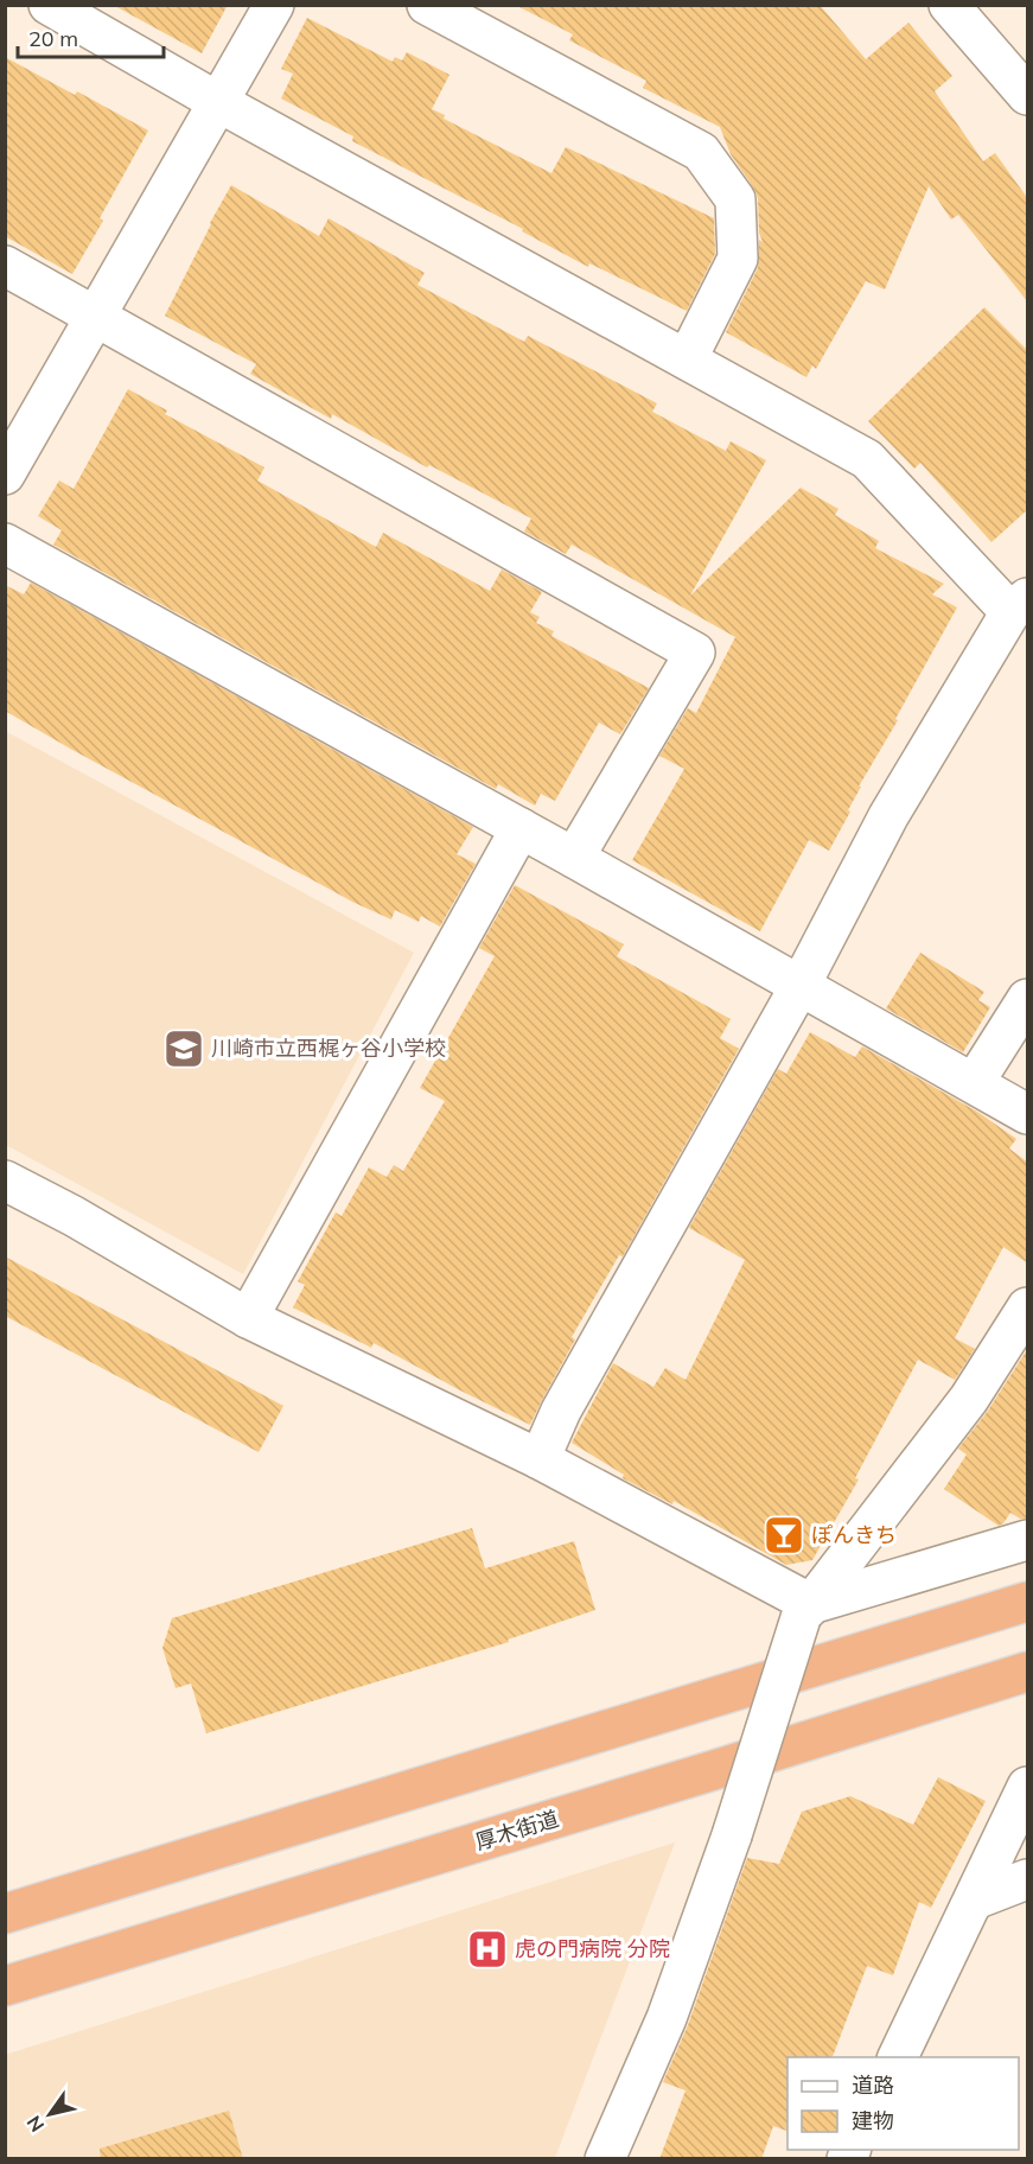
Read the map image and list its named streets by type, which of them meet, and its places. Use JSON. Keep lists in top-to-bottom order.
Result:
{
  "streets": {
    "highway": ["厚木街道"]
  },
  "places": {
    "school or university": ["川崎市立西梶ヶ谷小学校"],
    "bar": ["ぽんきち"],
    "hospital": ["虎の門病院 分院"]
  },
  "legend": ["道路", "建物"],
  "scale_bar": "20 m",
  "north": "bottom left"
}
